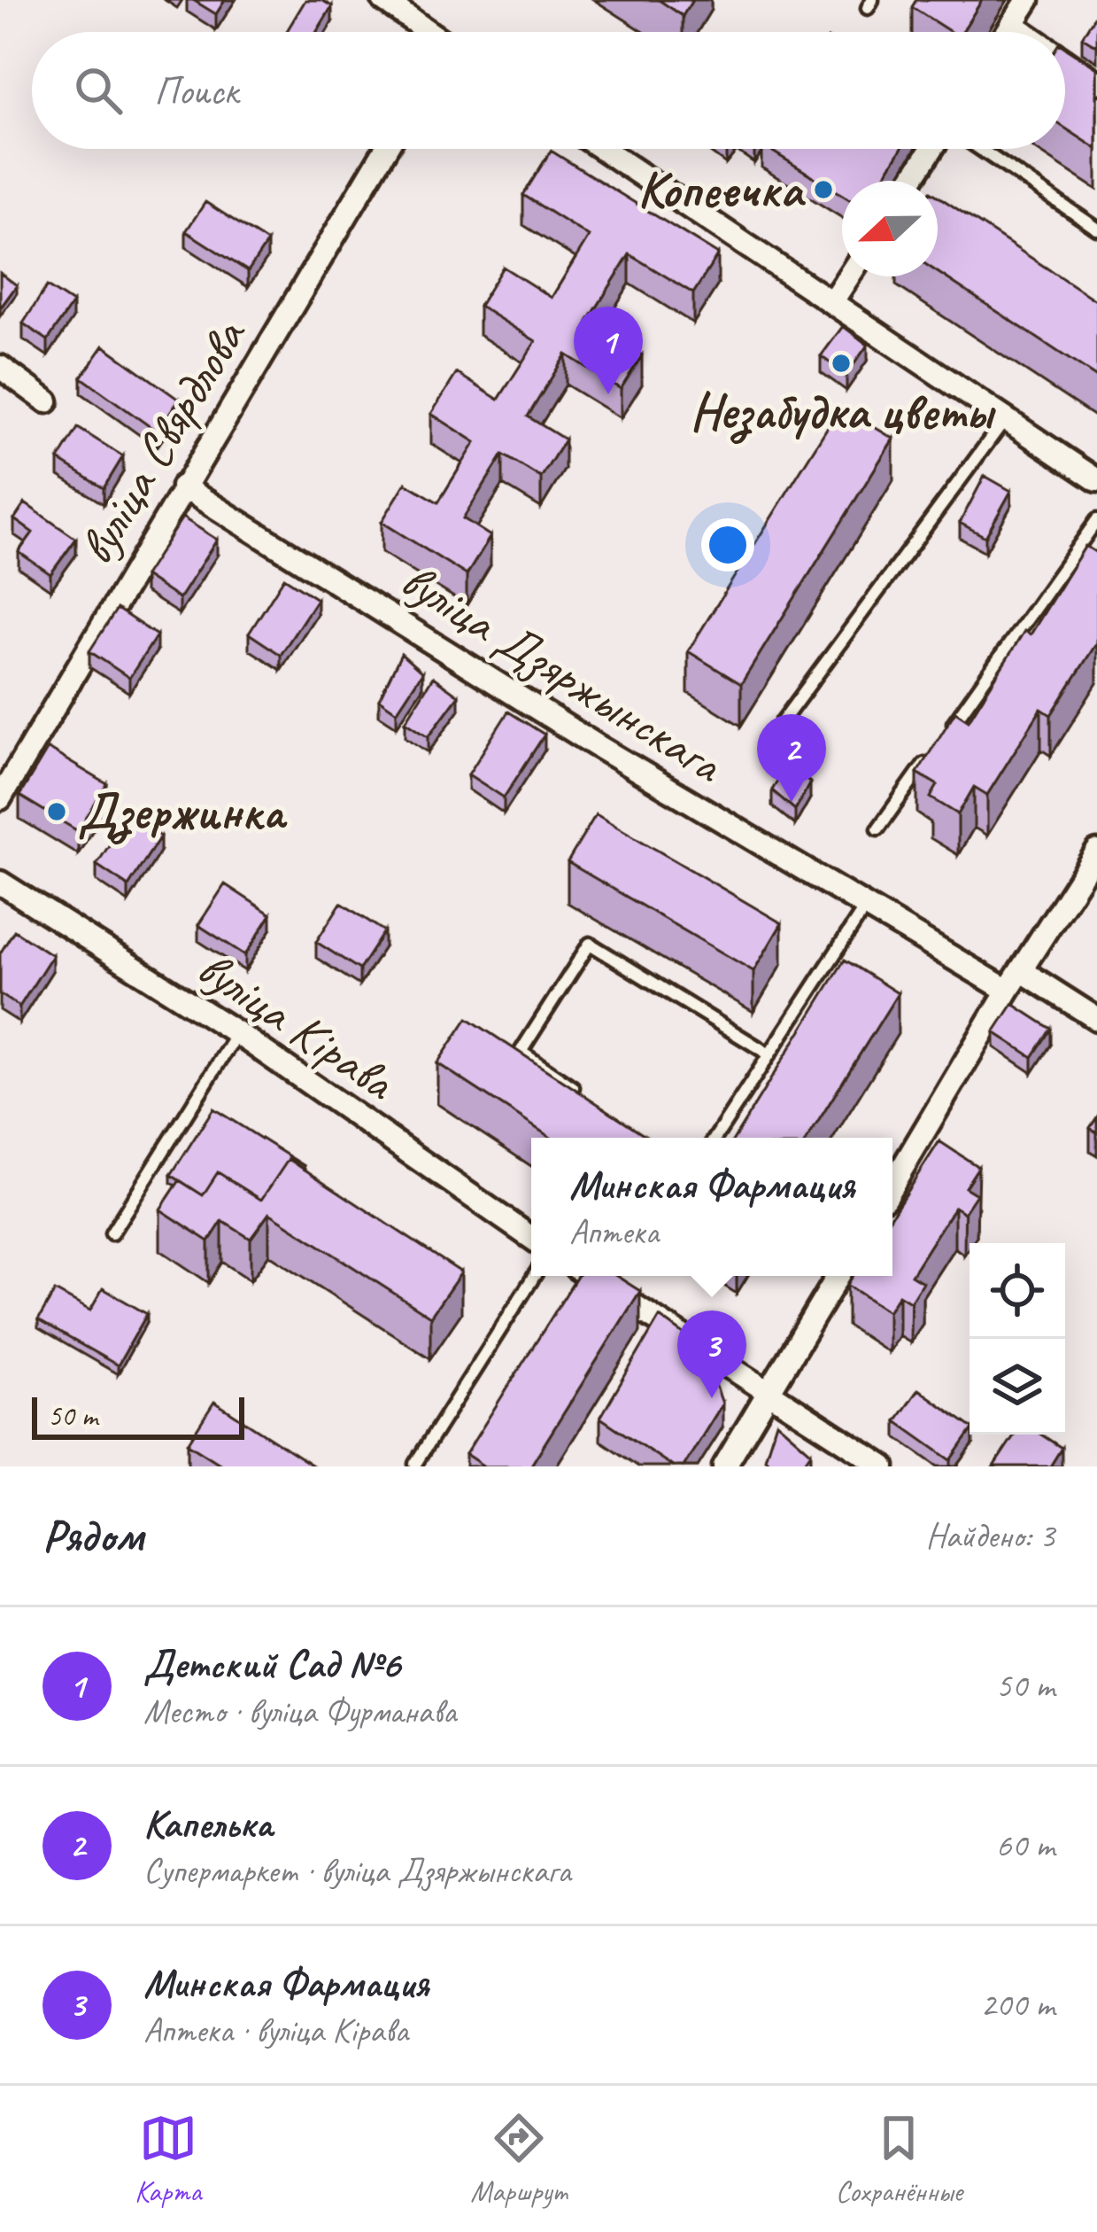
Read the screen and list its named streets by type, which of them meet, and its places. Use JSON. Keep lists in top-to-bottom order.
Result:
{
  "streets": {
    "street": ["вуліца Свярдлова", "вуліца Дзяржынскага", "вуліца Кірава"]
  },
  "crossings": [
    ["вуліца Свярдлова", "вуліца Дзяржынскага"]
  ],
  "places": ["Копеечка", "Незабудка цветы", "Дзержинка"],
  "scale_bar": "50 m",
  "north": "left",
  "page": {
    "search": "Поиск",
    "pins": ["1", "2", "3"],
    "popup": ["Минская Фармация", "Аптека"],
    "scale": "50 m",
    "heading": ["Рядом", "Найдено: 3"],
    "list": [
      {
        "mark": "1",
        "name": "Детский Сад №6",
        "note": "Место · вуліца Фурманава",
        "value": "50 m"
      },
      {
        "mark": "2",
        "name": "Капелька",
        "note": "Супермаркет · вуліца Дзяржынскага",
        "value": "60 m"
      },
      {
        "mark": "3",
        "name": "Минская Фармация",
        "note": "Аптека · вуліца Кірава",
        "value": "200 m"
      }
    ],
    "nav": ["Карта", "Маршрут", "Сохранённые"]
  }
}
